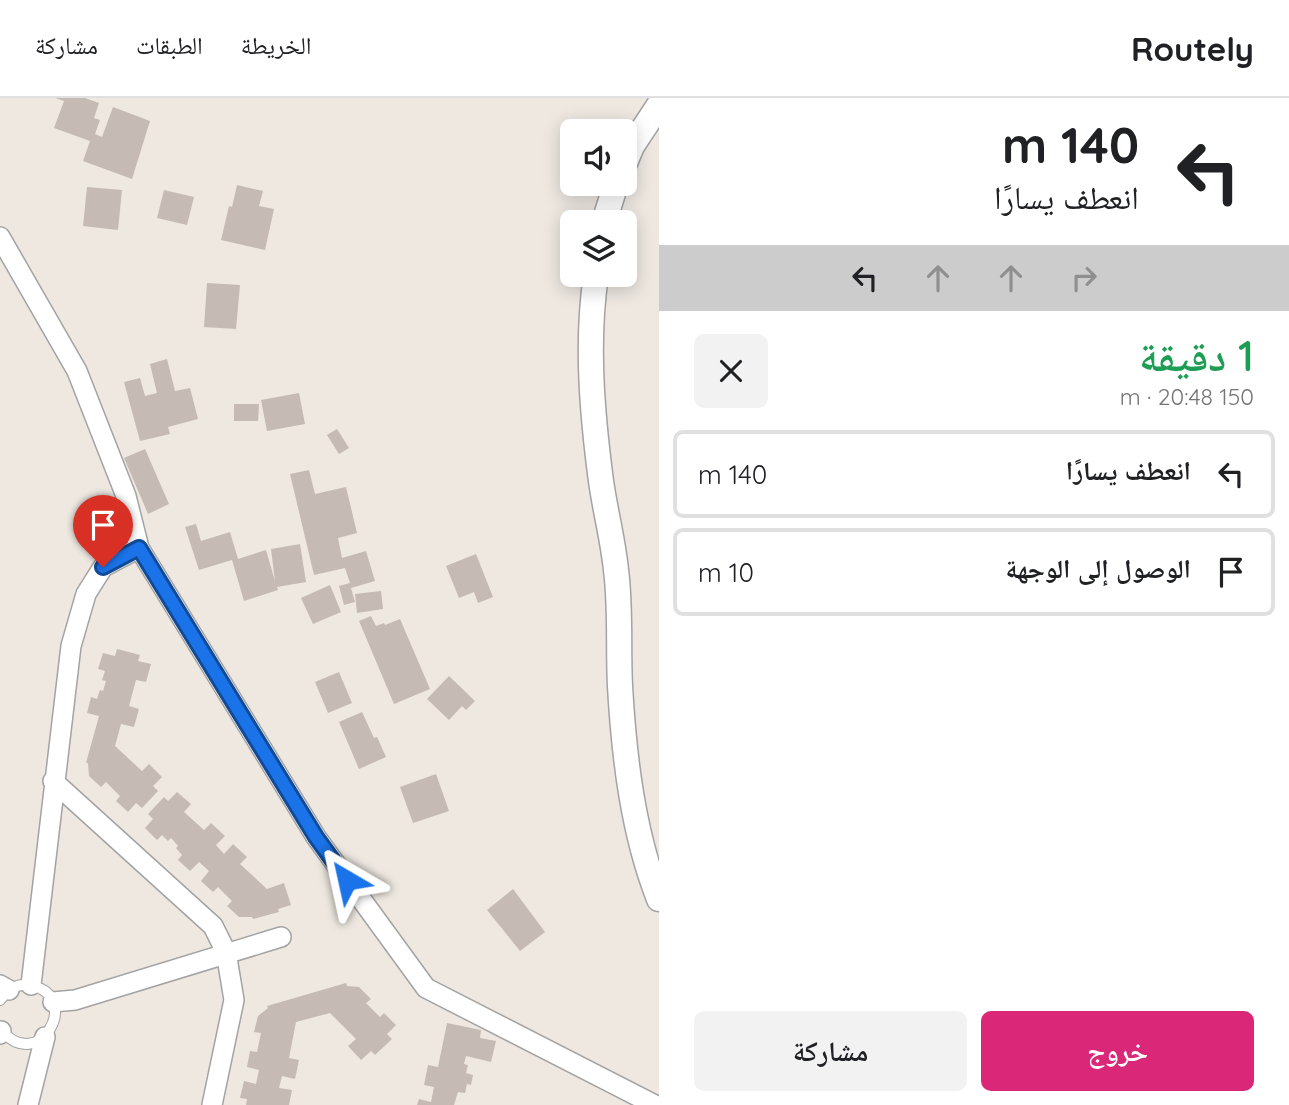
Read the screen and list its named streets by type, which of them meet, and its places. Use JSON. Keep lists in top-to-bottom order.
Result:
{
  "page": {
    "header": "Routely",
    "nav": ["الخريطة", "الطبقات", "مشاركة"],
    "turn": ["140 m", "انعطف يسارًا"],
    "heading": ["1 دقيقة", "150 m · 20:48"],
    "list": [
      {
        "name": "انعطف يسارًا",
        "value": "140 m"
      },
      {
        "name": "الوصول إلى الوجهة",
        "value": "10 m"
      }
    ],
    "buttons": ["خروج", "مشاركة"]
  }
}
